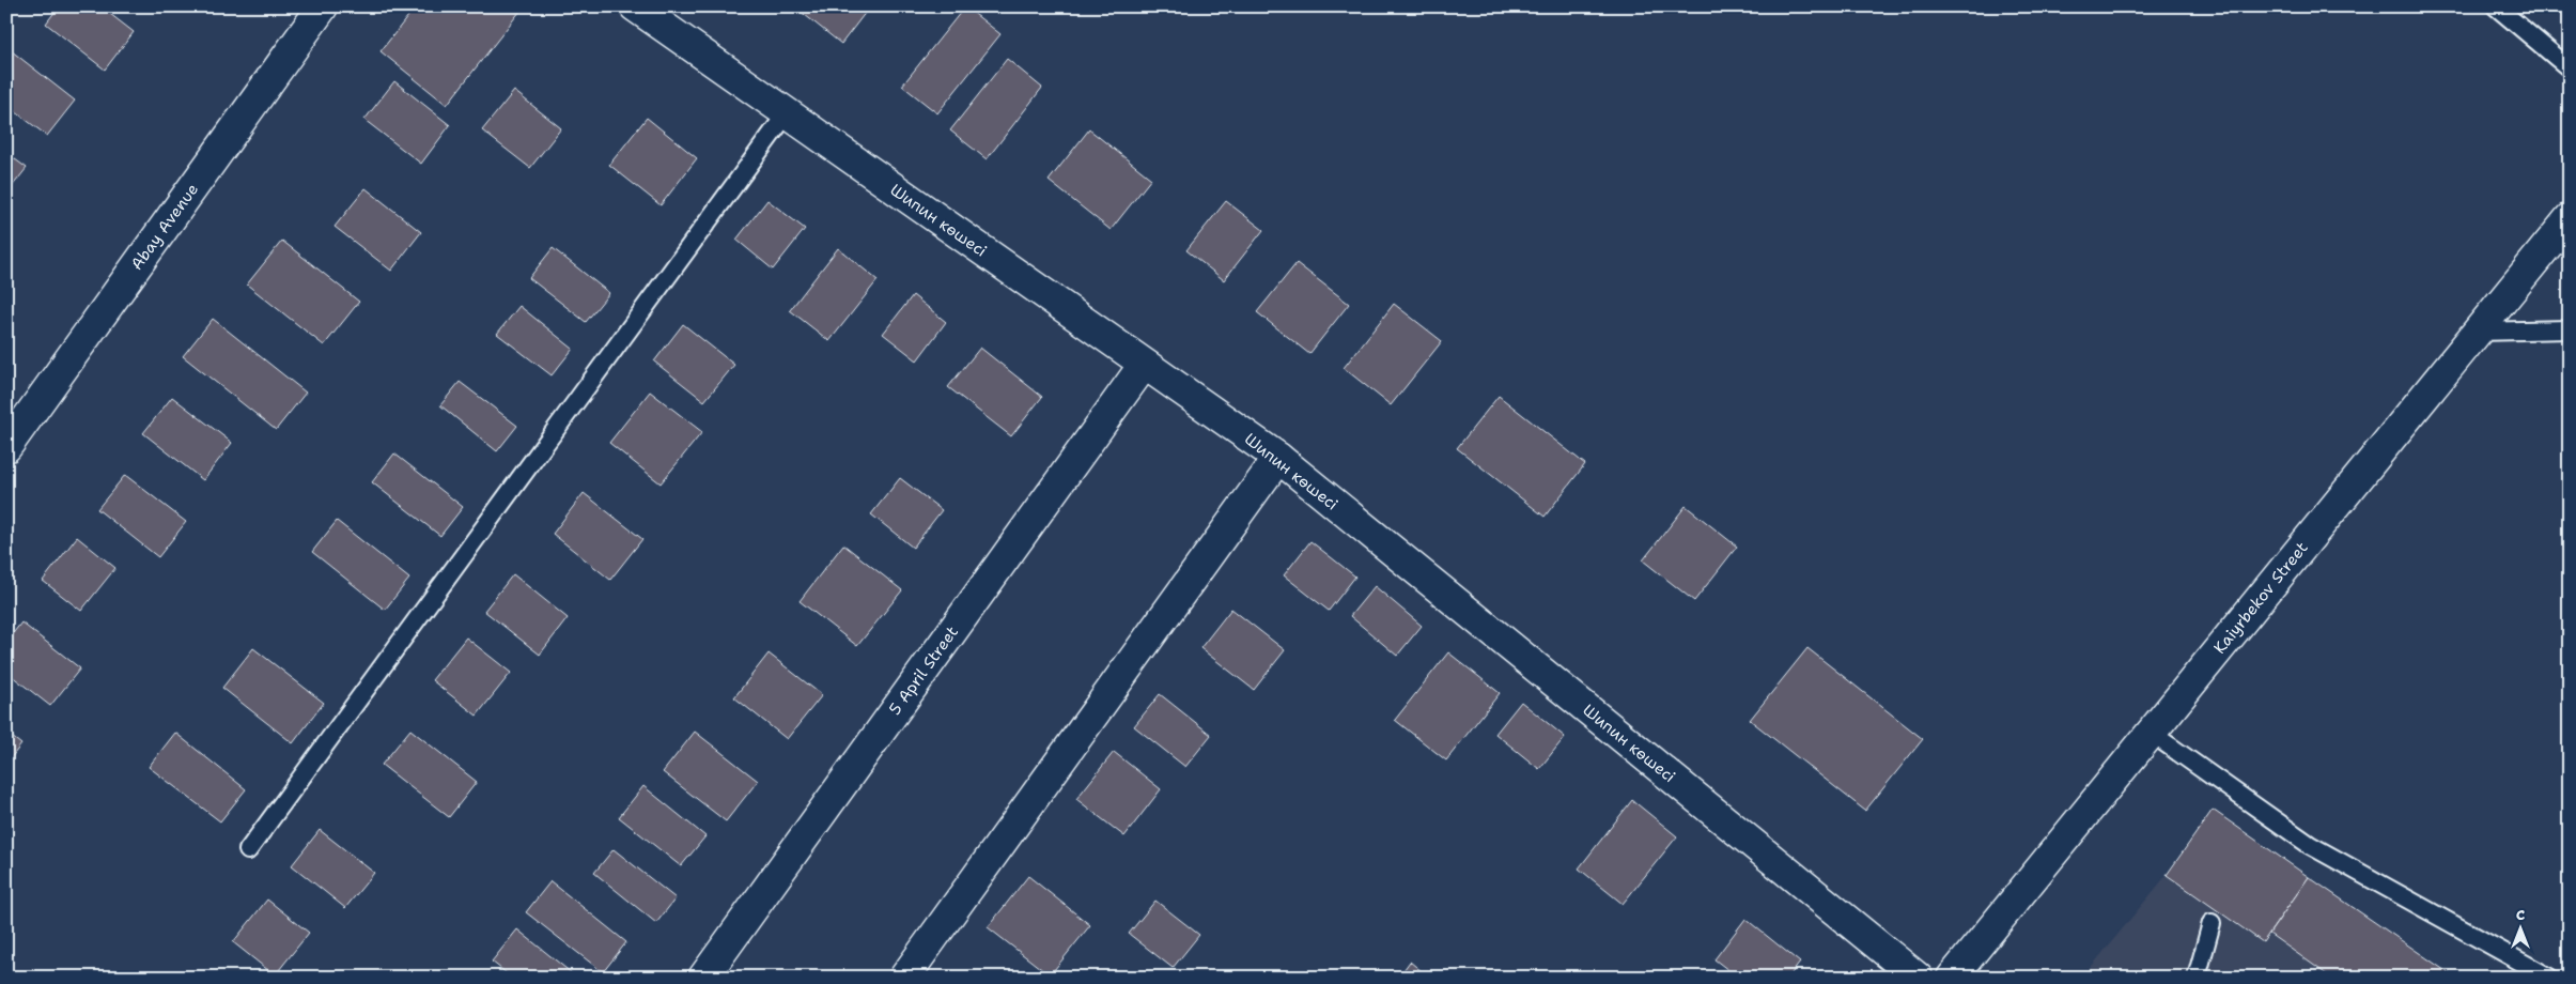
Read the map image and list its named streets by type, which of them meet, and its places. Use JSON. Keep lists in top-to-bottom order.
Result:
{
  "streets": {
    "street": [
      "Шипин көшесі",
      "Abay Avenue",
      "Kaiyrbekov Street",
      "5 April Street"
    ]
  },
  "crossings": [
    ["Шипин көшесі", "5 April Street"]
  ],
  "north": "top"
}
